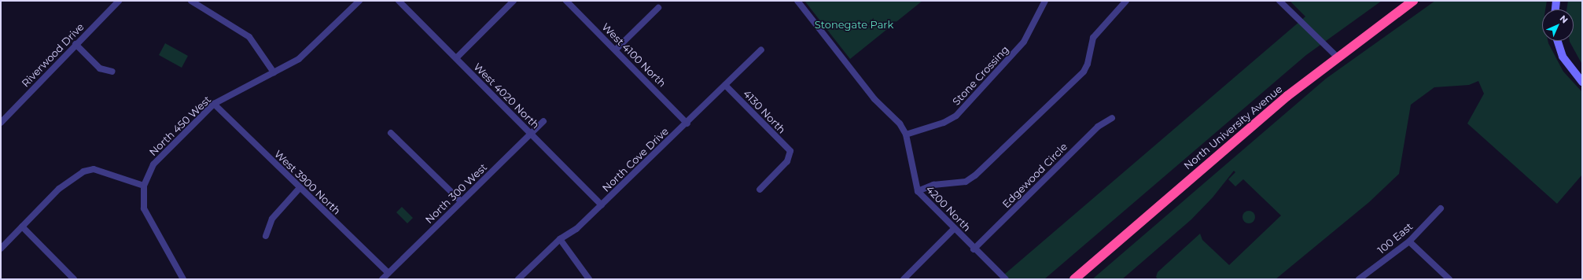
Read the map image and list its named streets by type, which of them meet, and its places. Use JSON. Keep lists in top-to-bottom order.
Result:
{
  "streets": {
    "highway": ["North University Avenue"],
    "street": [
      "Riverwood Drive",
      "West 4100 North",
      "Stone Crossing",
      "West 4020 North",
      "4130 North",
      "North 450 West",
      "North Cove Drive",
      "Edgewood Circle",
      "West 3900 North",
      "North 300 West",
      "4200 North",
      "100 East"
    ]
  },
  "crossings": [
    ["West 4100 North", "North Cove Drive"],
    ["Stone Crossing", "4200 North"],
    ["West 4020 North", "North Cove Drive"],
    ["West 4020 North", "North 300 West"],
    ["4130 North", "North Cove Drive"],
    ["North 450 West", "West 3900 North"],
    ["Edgewood Circle", "4200 North"],
    ["West 3900 North", "North 300 West"]
  ],
  "parks": ["Stonegate Park"],
  "north": "top right"
}
